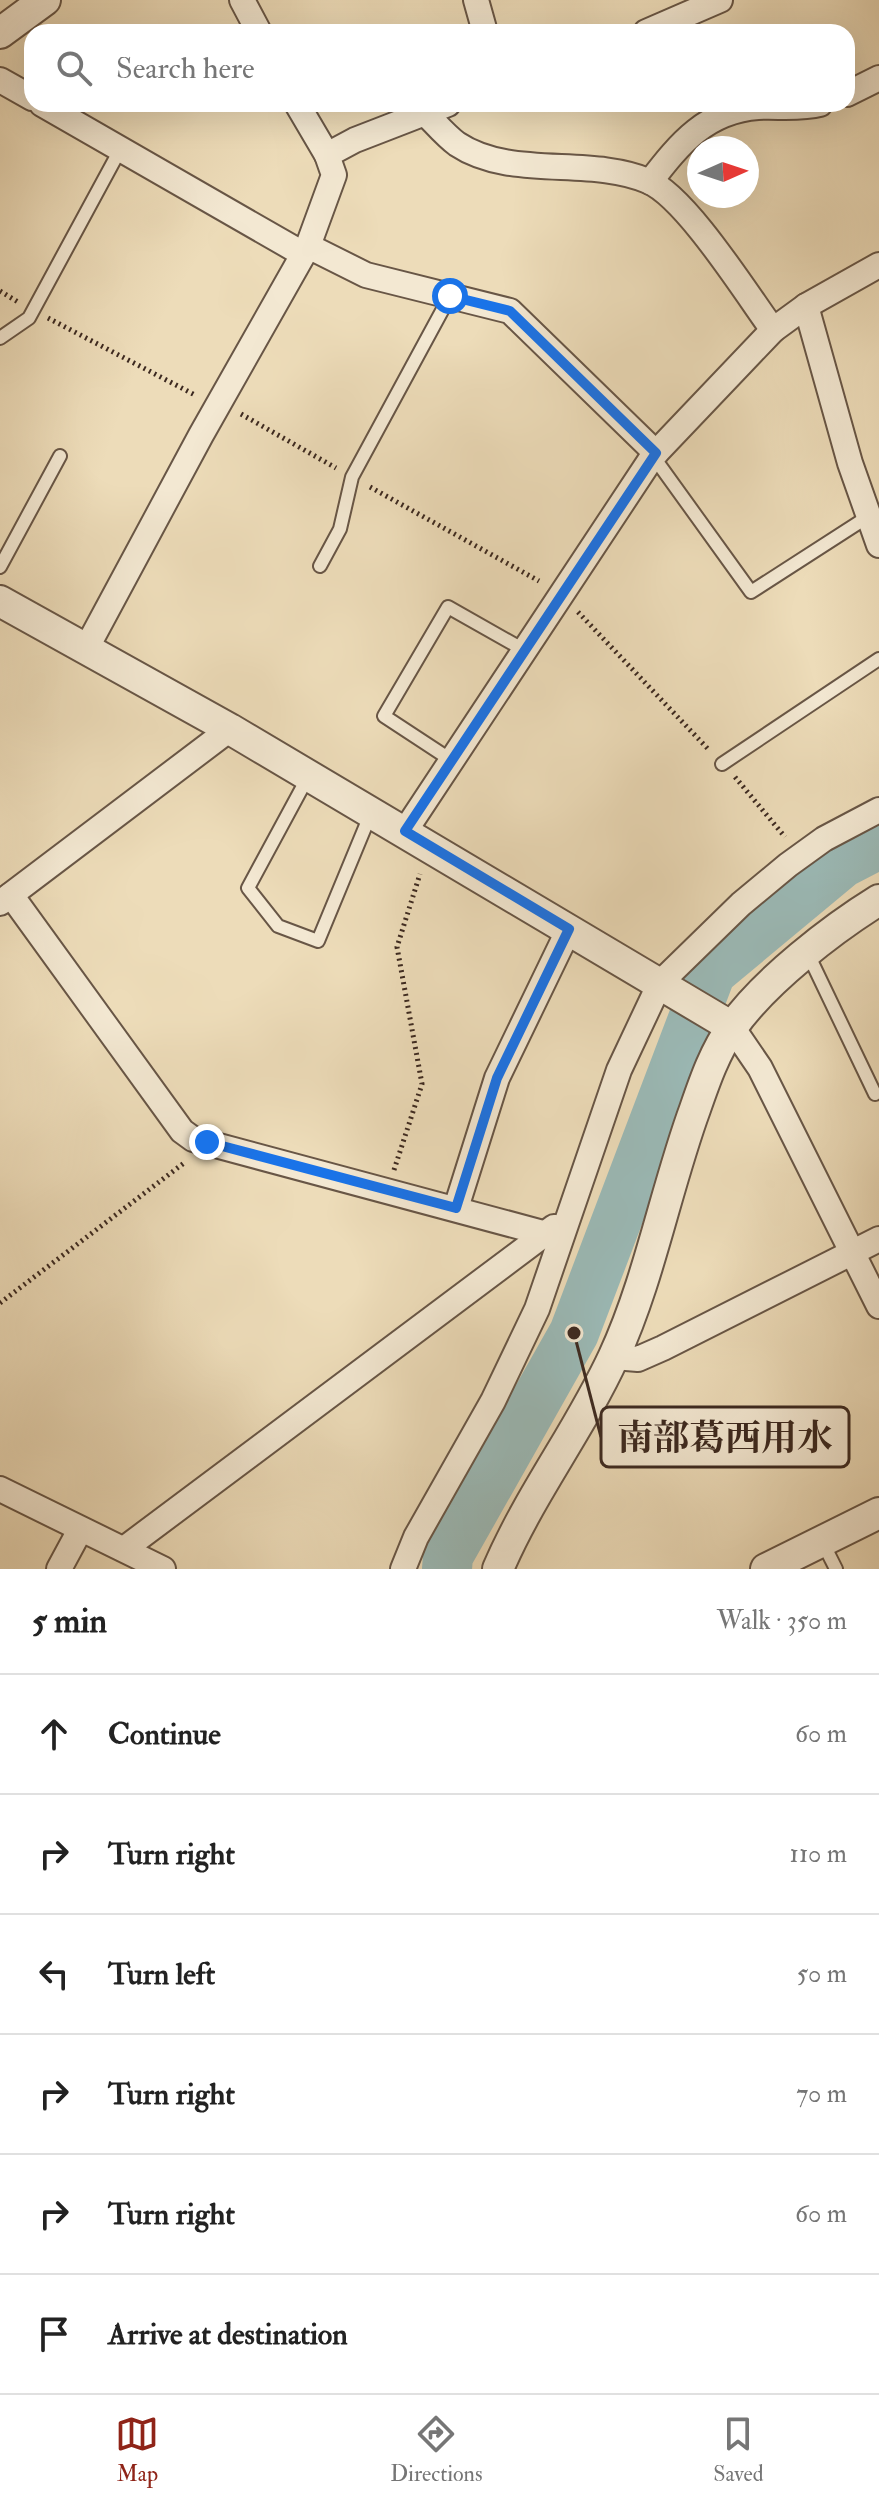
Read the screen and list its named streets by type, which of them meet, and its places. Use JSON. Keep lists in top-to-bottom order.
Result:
{
  "places": ["南部葛西用水"],
  "north": "right",
  "page": {
    "search": "Search here",
    "heading": ["5 min", "Walk · 350 m"],
    "list": [
      ["Continue", "60 m"],
      ["Turn right", "110 m"],
      ["Turn left", "50 m"],
      ["Turn right", "70 m"],
      ["Turn right", "60 m"],
      "Arrive at destination"
    ],
    "nav": ["Map", "Directions", "Saved"]
  }
}
